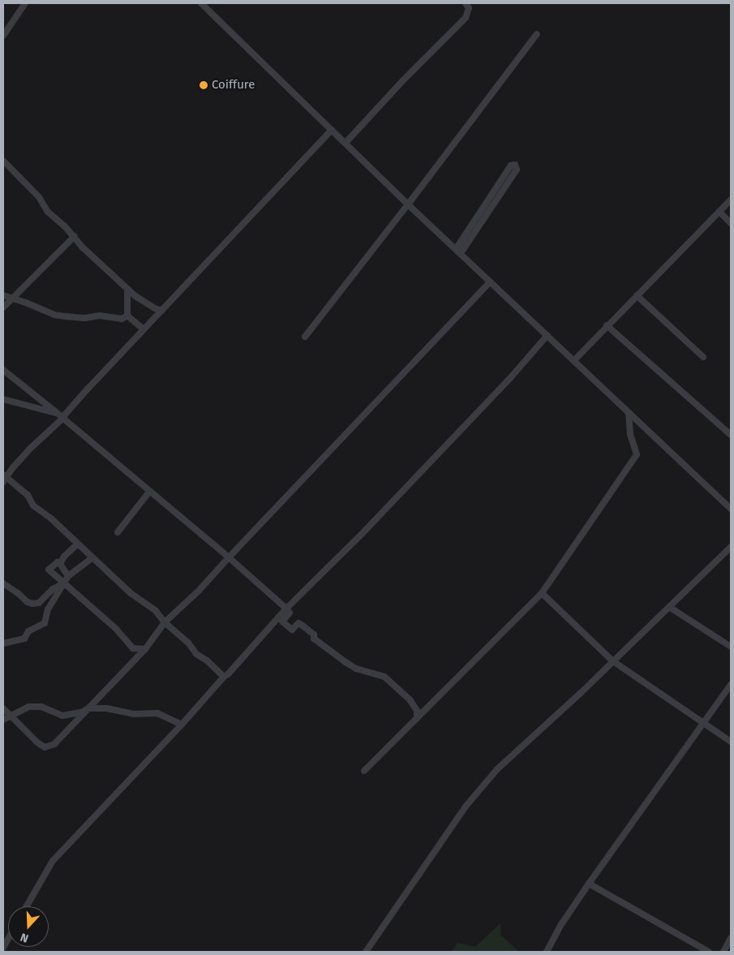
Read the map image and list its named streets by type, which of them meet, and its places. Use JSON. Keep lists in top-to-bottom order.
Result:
{
  "places": ["Coiffure"],
  "north": "bottom"
}
